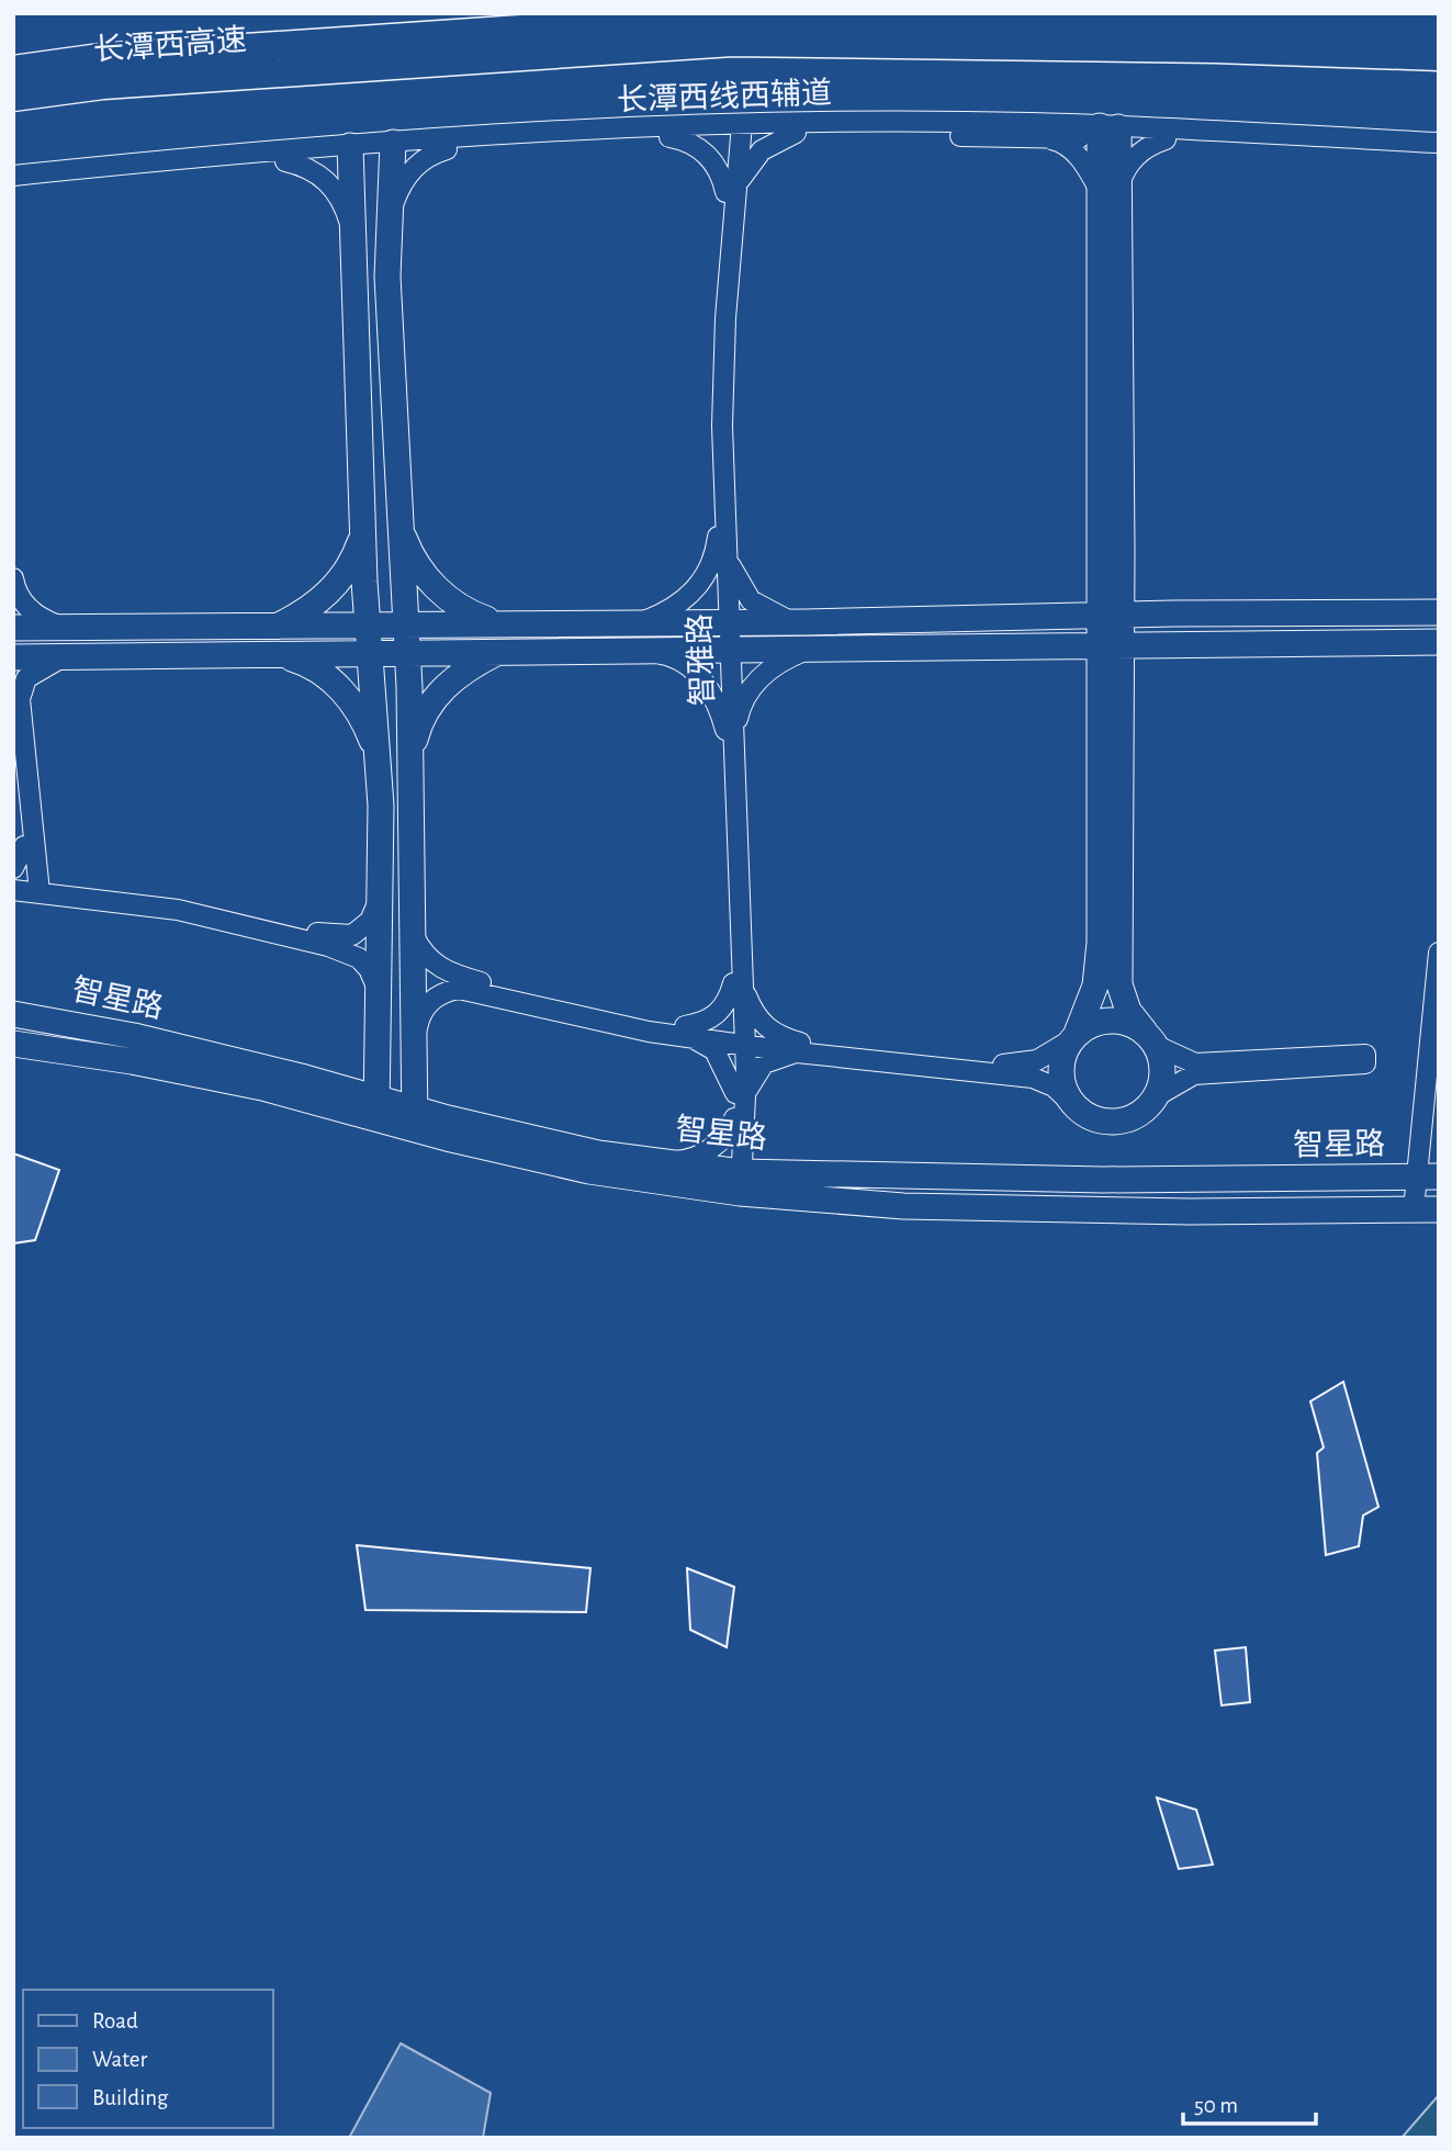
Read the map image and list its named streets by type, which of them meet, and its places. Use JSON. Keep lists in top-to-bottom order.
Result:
{
  "streets": {
    "highway": ["长潭西高速"],
    "main road": ["智星路"],
    "street": ["长潭西线西辅道", "智雅路"]
  },
  "crossings": [
    ["长潭西线西辅道", "智雅路"],
    ["智雅路", "智星路"]
  ],
  "legend": ["Road", "Water", "Building"],
  "scale_bar": "50 m"
}
